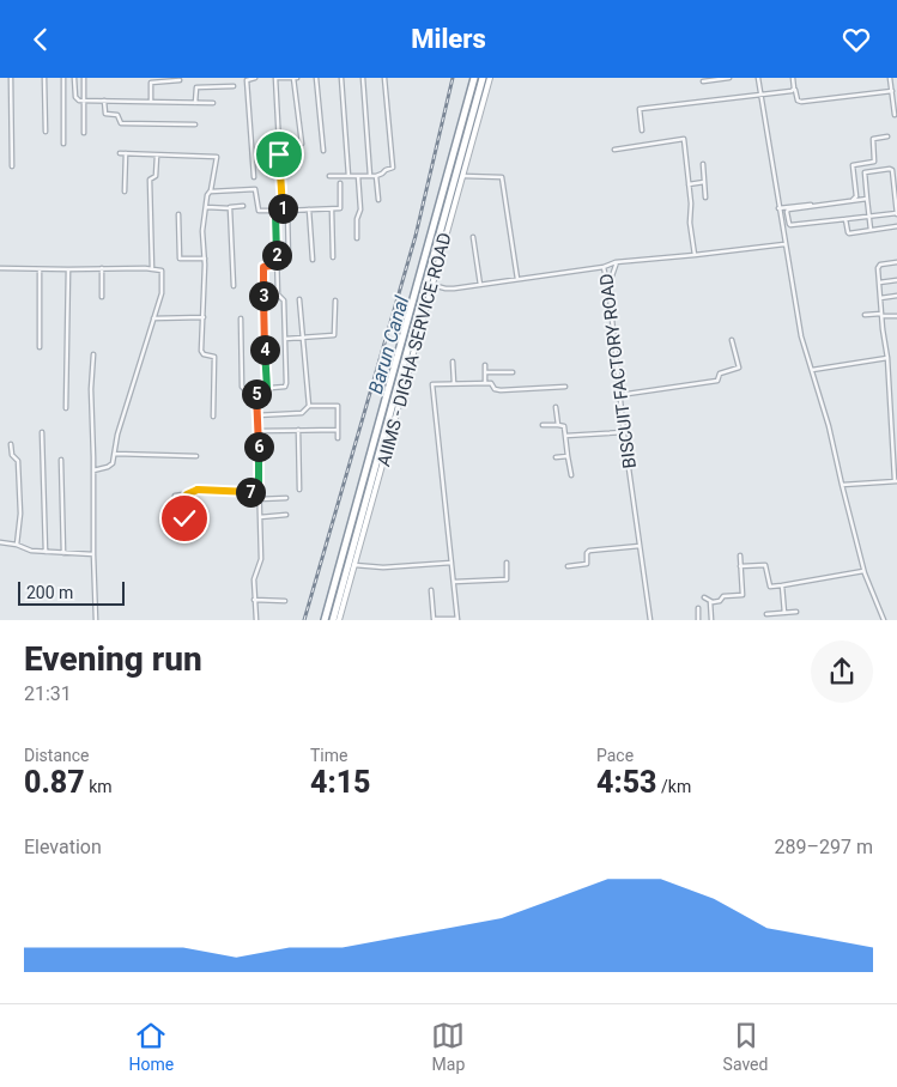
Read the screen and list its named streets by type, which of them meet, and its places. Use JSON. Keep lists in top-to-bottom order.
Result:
{
  "streets": {
    "main road": ["AIIMS - DIGHA SERVICE ROAD"],
    "street": ["BISCUIT FACTORY ROAD"]
  },
  "water": ["Barun Canal"],
  "scale_bar": "200 m",
  "page": {
    "header": "Milers",
    "pins": [
      "1",
      "2",
      "3",
      "4",
      "5",
      "6",
      "7"
    ],
    "scale": "200 m",
    "heading": ["Evening run", "21:31"],
    "stats": [
      ["Distance", "0.87 km"],
      ["Time", "4:15"],
      ["Pace", "4:53 /km"]
    ],
    "chart": ["Elevation", "289–297 m"],
    "tabs": ["Home", "Map", "Saved"]
  }
}
